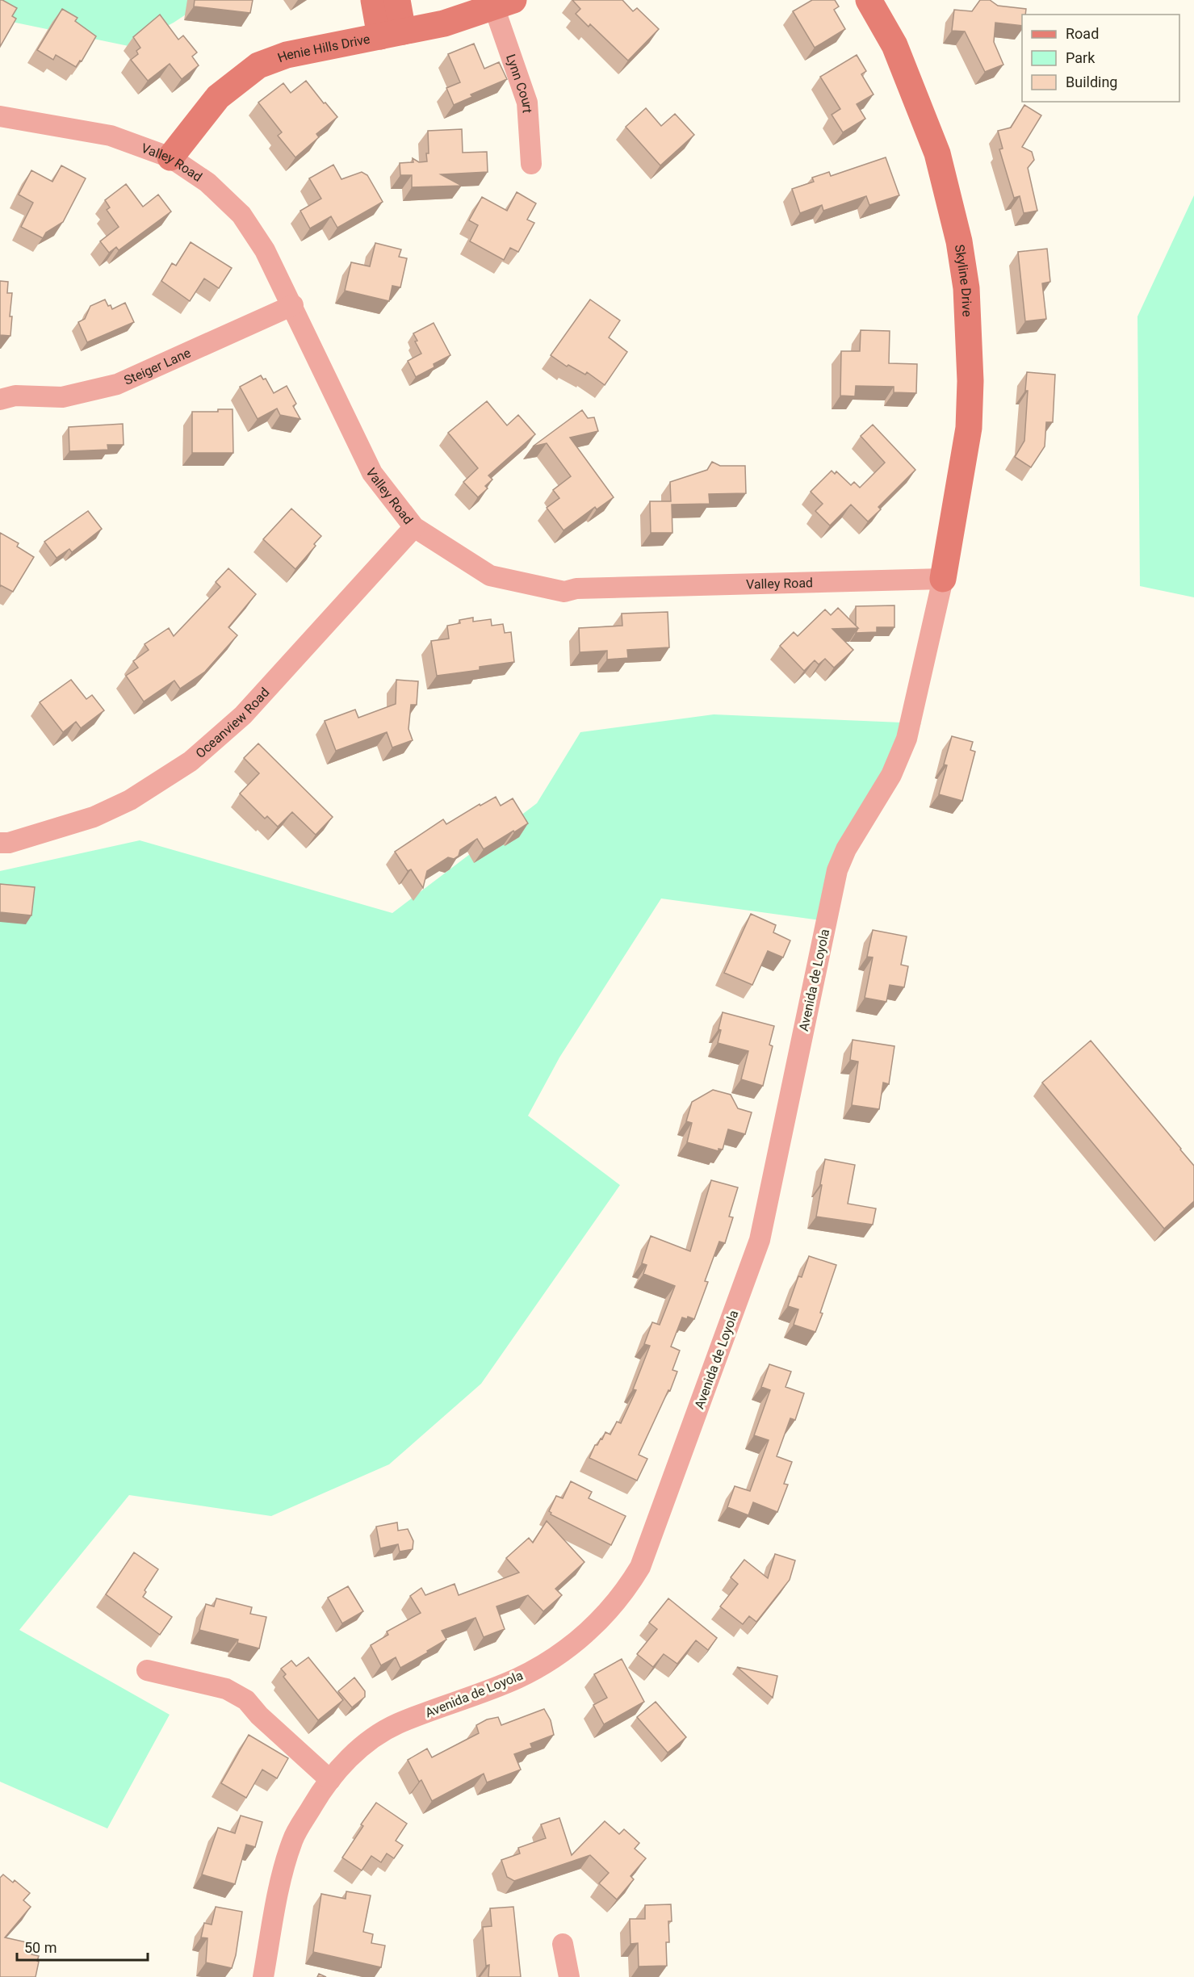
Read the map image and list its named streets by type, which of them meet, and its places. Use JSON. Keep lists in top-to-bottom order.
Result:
{
  "streets": {
    "street": [
      "Henie Hills Drive",
      "Lynn Court",
      "Valley Road",
      "Skyline Drive",
      "Steiger Lane",
      "Oceanview Road",
      "Avenida de Loyola"
    ]
  },
  "crossings": [
    ["Henie Hills Drive", "Lynn Court"],
    ["Henie Hills Drive", "Valley Road"],
    ["Valley Road", "Skyline Drive"],
    ["Valley Road", "Steiger Lane"],
    ["Valley Road", "Oceanview Road"],
    ["Valley Road", "Avenida de Loyola"],
    ["Skyline Drive", "Avenida de Loyola"]
  ],
  "legend": ["Road", "Park", "Building"],
  "scale_bar": "50 m"
}
